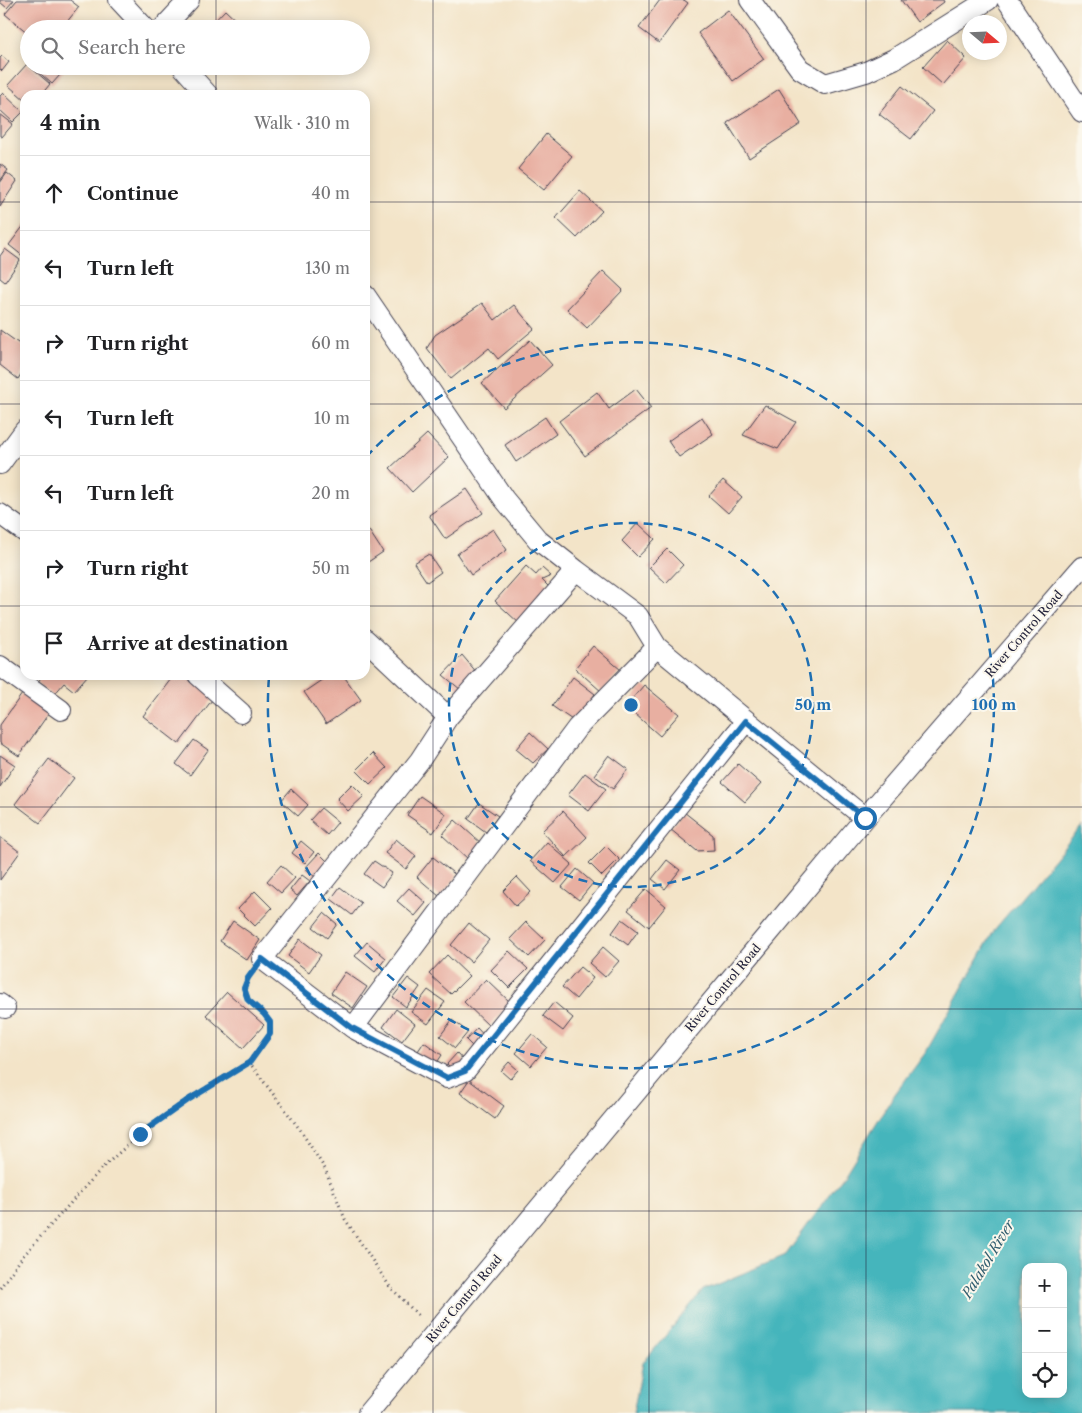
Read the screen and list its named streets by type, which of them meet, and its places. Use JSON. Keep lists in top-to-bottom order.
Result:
{
  "streets": {
    "street": ["River Control Road"]
  },
  "water": ["Palakol River"],
  "north": "right",
  "page": {
    "search": "Search here",
    "heading": ["4 min", "Walk · 310 m"],
    "list": [
      ["Continue", "40 m"],
      ["Turn left", "130 m"],
      ["Turn right", "60 m"],
      ["Turn left", "10 m"],
      ["Turn left", "20 m"],
      ["Turn right", "50 m"],
      "Arrive at destination"
    ],
    "map_buttons": ["+", "−"]
  },
  "rings": ["50 m", "100 m"]
}
